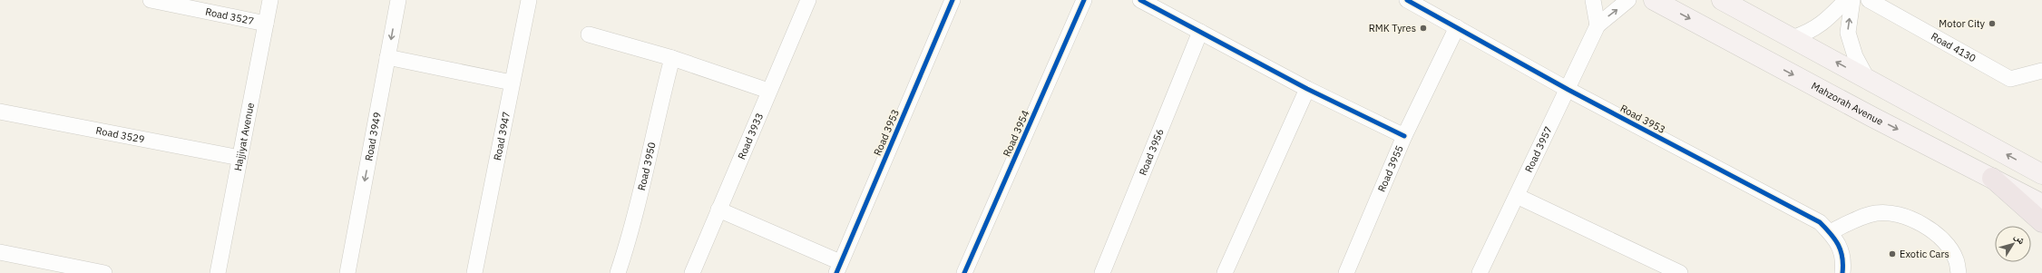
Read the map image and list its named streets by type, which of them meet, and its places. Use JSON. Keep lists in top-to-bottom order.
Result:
{
  "streets": {
    "main road": ["Mahzorah Avenue"],
    "street": [
      "Road 3527",
      "Road 4130",
      "Road 3953",
      "Road 3954",
      "Road 3529",
      "Road 3947",
      "Road 3933",
      "Hajjiyat Avenue",
      "Road 3949",
      "Road 3957",
      "Road 3956",
      "Road 3950",
      "Road 3955"
    ]
  },
  "crossings": [
    ["Road 3527", "Hajjiyat Avenue"],
    ["Road 3953", "Road 3933"],
    ["Road 3953", "Road 3957"],
    ["Road 3953", "Road 3955"],
    ["Road 3529", "Hajjiyat Avenue"]
  ],
  "one_way": ["Road 3949"],
  "places": ["Motor City", "RMK Tyres", "Exotic Cars"],
  "north": "top right"
}
